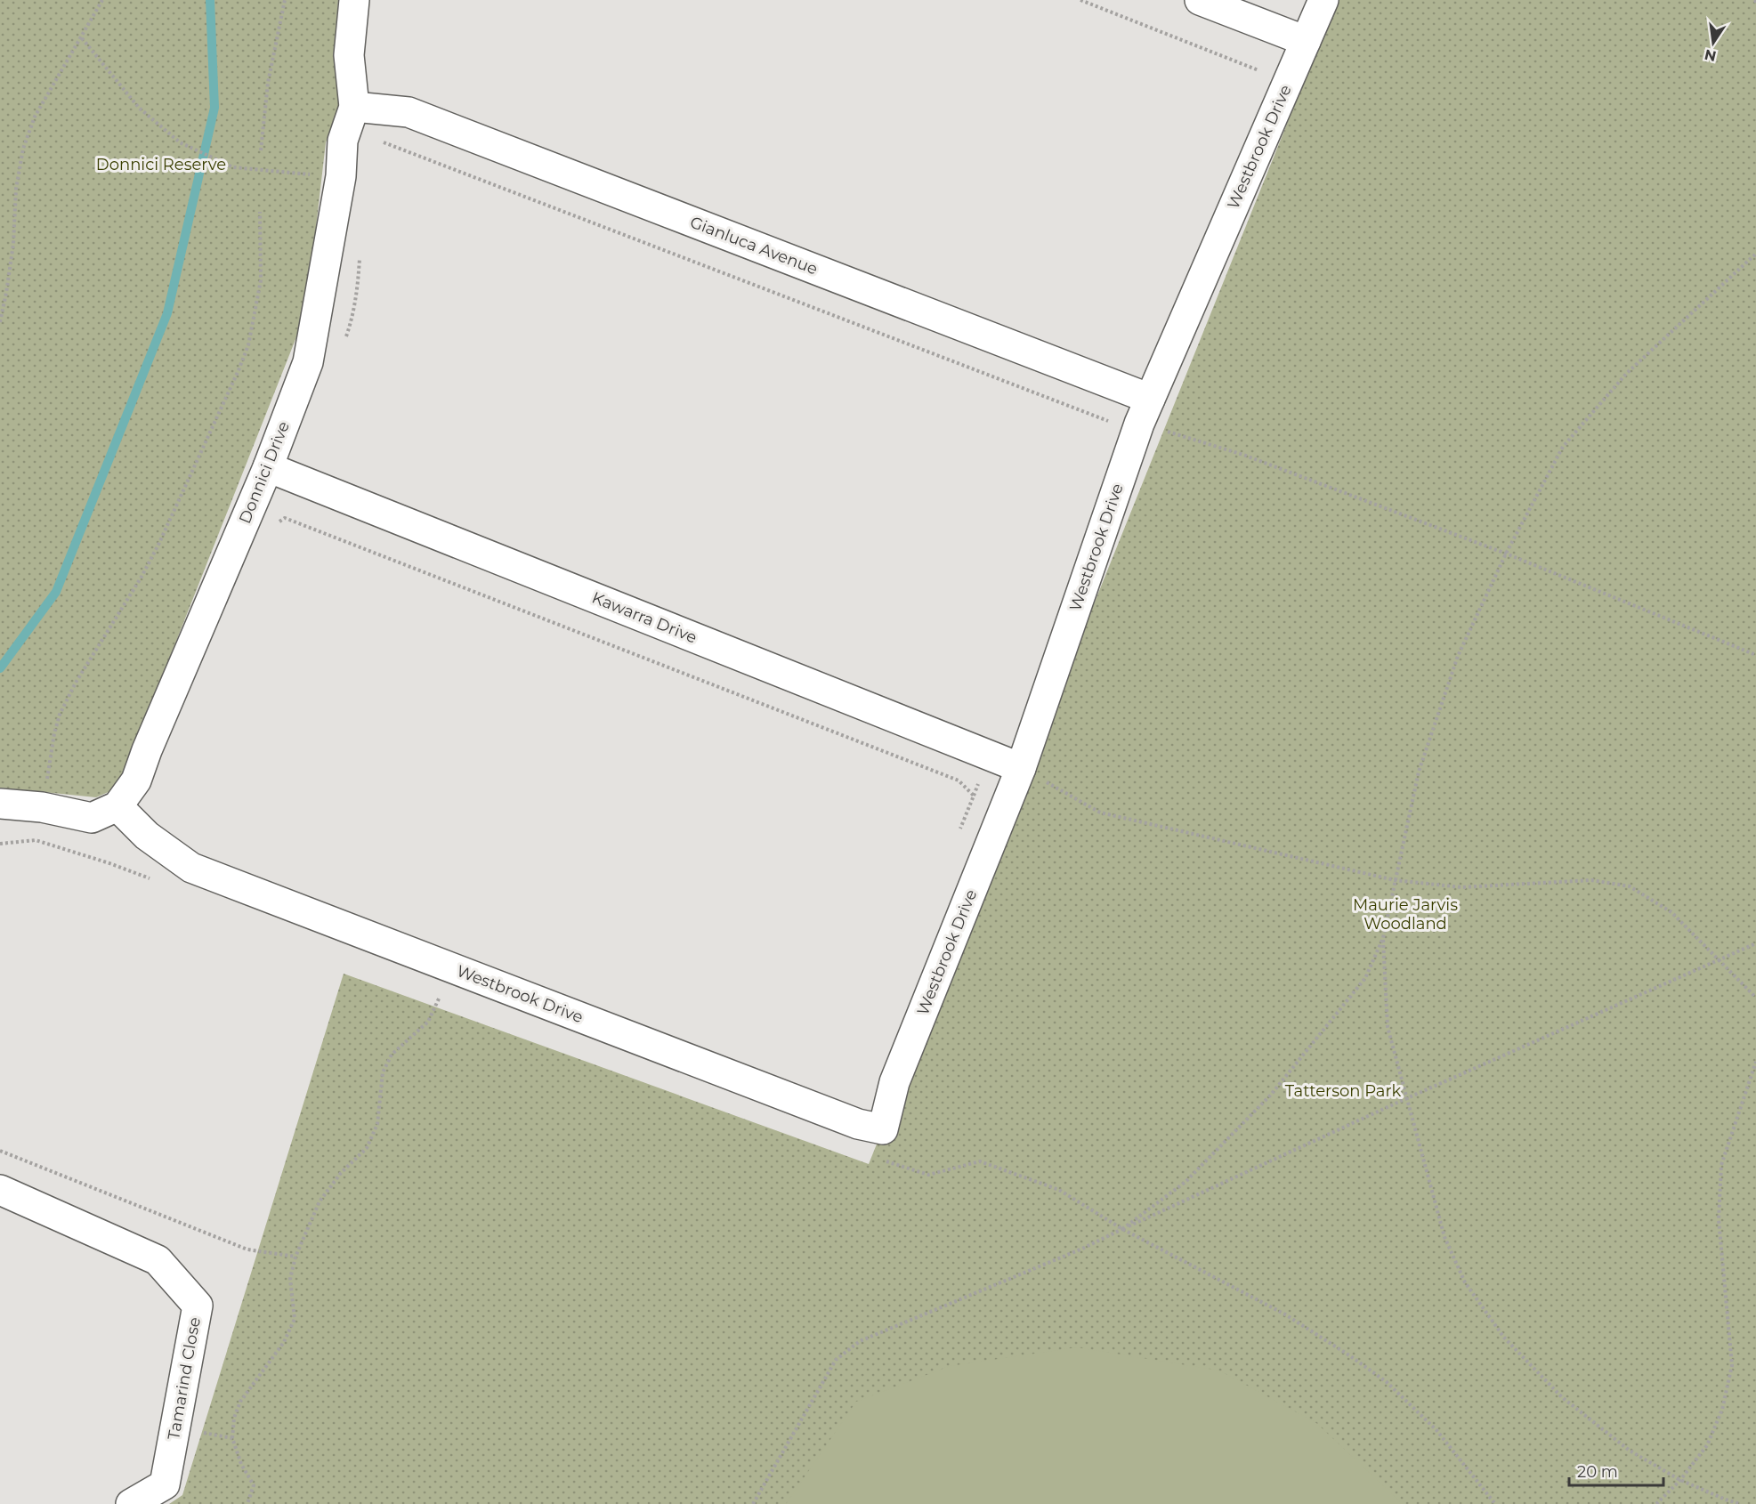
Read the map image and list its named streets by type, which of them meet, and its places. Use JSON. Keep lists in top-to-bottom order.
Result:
{
  "streets": {
    "street": [
      "Westbrook Drive",
      "Gianluca Avenue",
      "Donnici Drive",
      "Kawarra Drive",
      "Tamarind Close"
    ]
  },
  "crossings": [
    ["Westbrook Drive", "Gianluca Avenue"],
    ["Westbrook Drive", "Donnici Drive"],
    ["Westbrook Drive", "Kawarra Drive"],
    ["Gianluca Avenue", "Donnici Drive"],
    ["Donnici Drive", "Kawarra Drive"]
  ],
  "parks": ["Donnici Reserve", "Maurie Jarvis Woodland", "Tatterson Park"],
  "scale_bar": "20 m",
  "north": "bottom"
}
